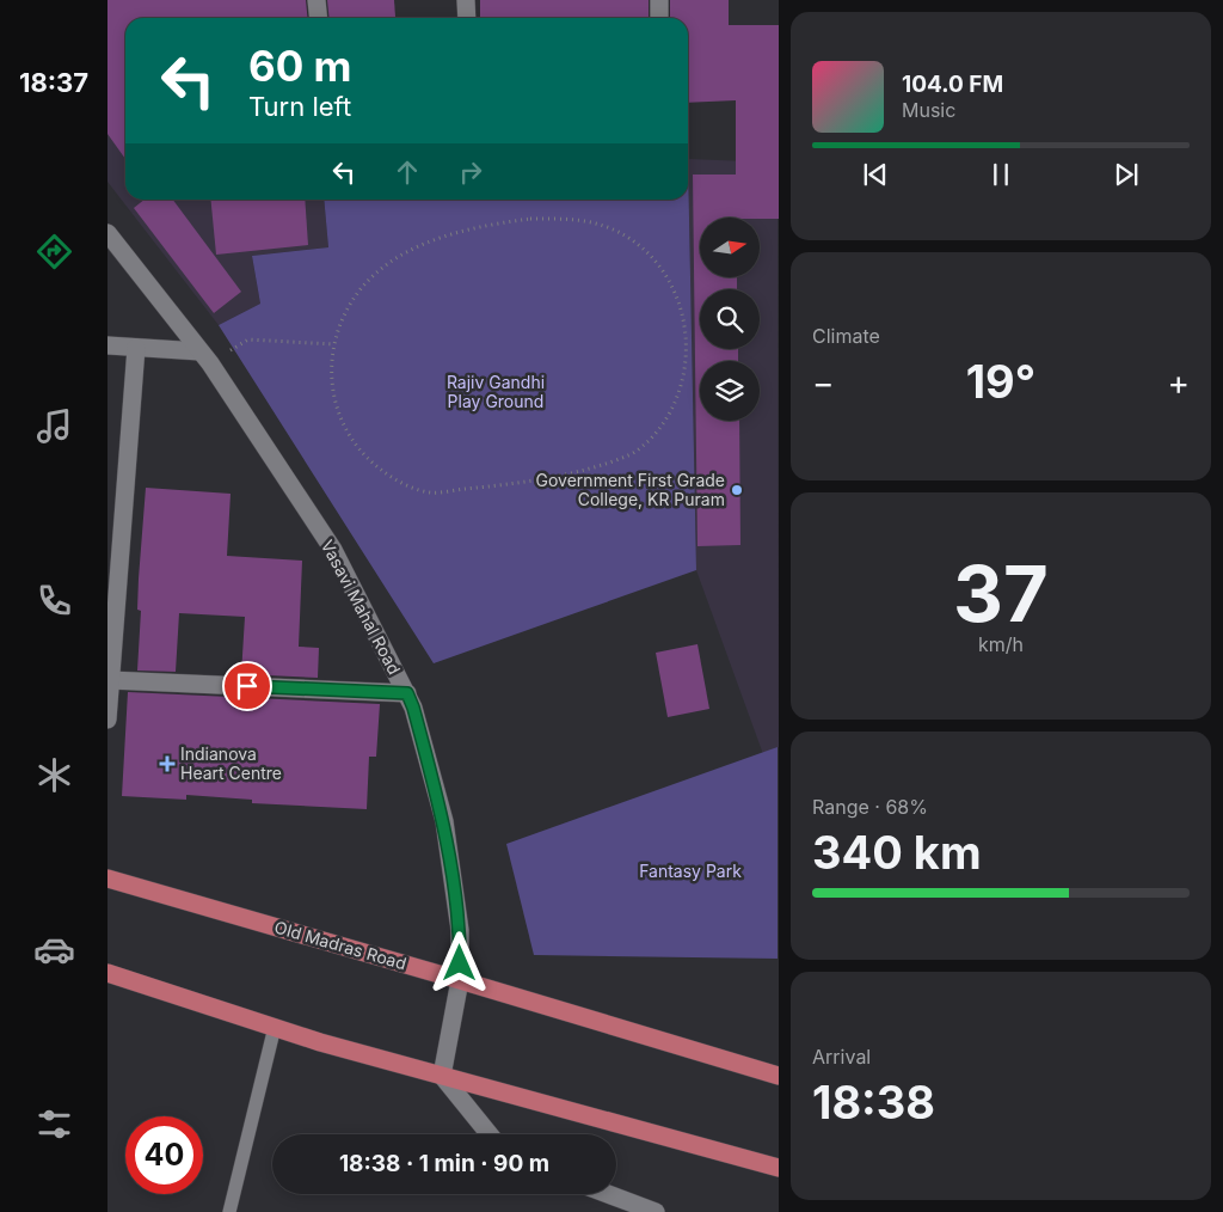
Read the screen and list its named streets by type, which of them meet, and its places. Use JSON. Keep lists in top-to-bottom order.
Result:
{
  "streets": {
    "highway": ["Old Madras Road"],
    "street": ["Vasavi Mahal Road"]
  },
  "crossings": [
    ["Vasavi Mahal Road", "Old Madras Road"]
  ],
  "parks": ["Rajiv Gandhi Play Ground", "Fantasy Park"],
  "places": {
    "other": ["Government First Grade College, KR Puram"],
    "health": ["Indianova Heart Centre"]
  },
  "north": "right",
  "page": {
    "tabs": "18:37",
    "turn": ["60 m", "Turn left"],
    "song": ["104.0 FM", "Music"],
    "tile": [
      "Climate",
      ["37", "km/h"],
      ["Range · 68%", "340 km"],
      ["Arrival", "18:38"]
    ],
    "heat": ["−", "19°", "+"],
    "limit": "40",
    "trip": "18:38 · 1 min · 90 m"
  }
}
